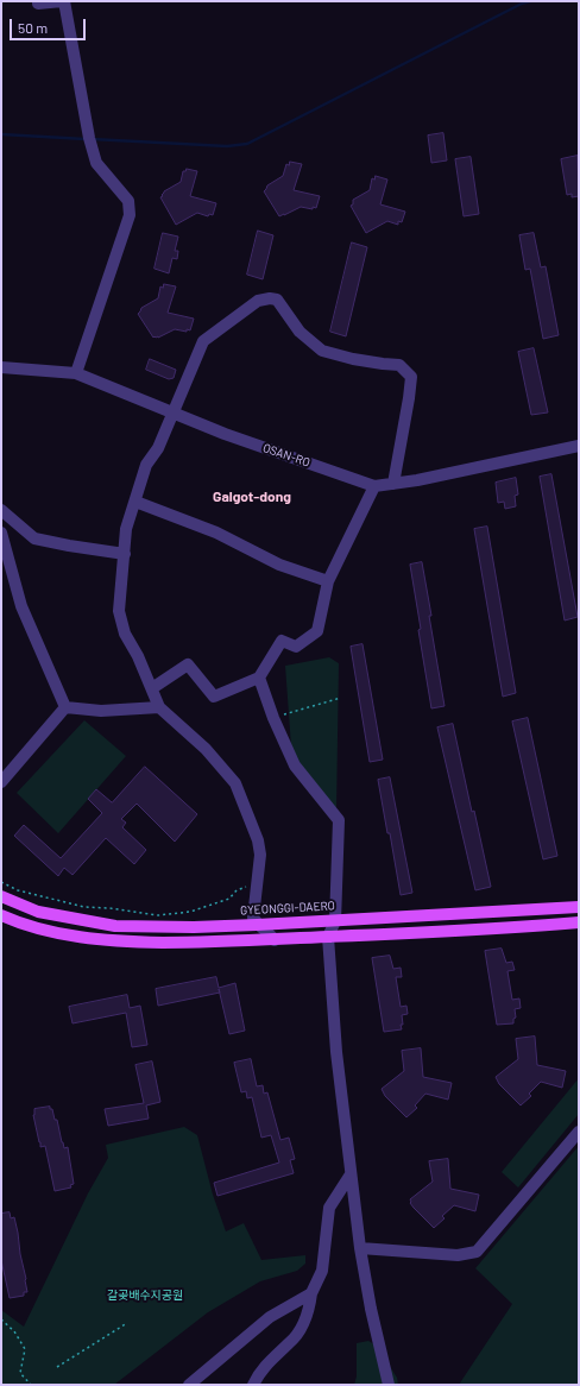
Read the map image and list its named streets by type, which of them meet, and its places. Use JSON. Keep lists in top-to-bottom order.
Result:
{
  "streets": {
    "main road": ["GYEONGGI-DAERO"],
    "street": ["OSAN-RO"]
  },
  "districts": ["Galgot-dong"],
  "parks": ["갈곶배수지공원"],
  "scale_bar": "50 m"
}
